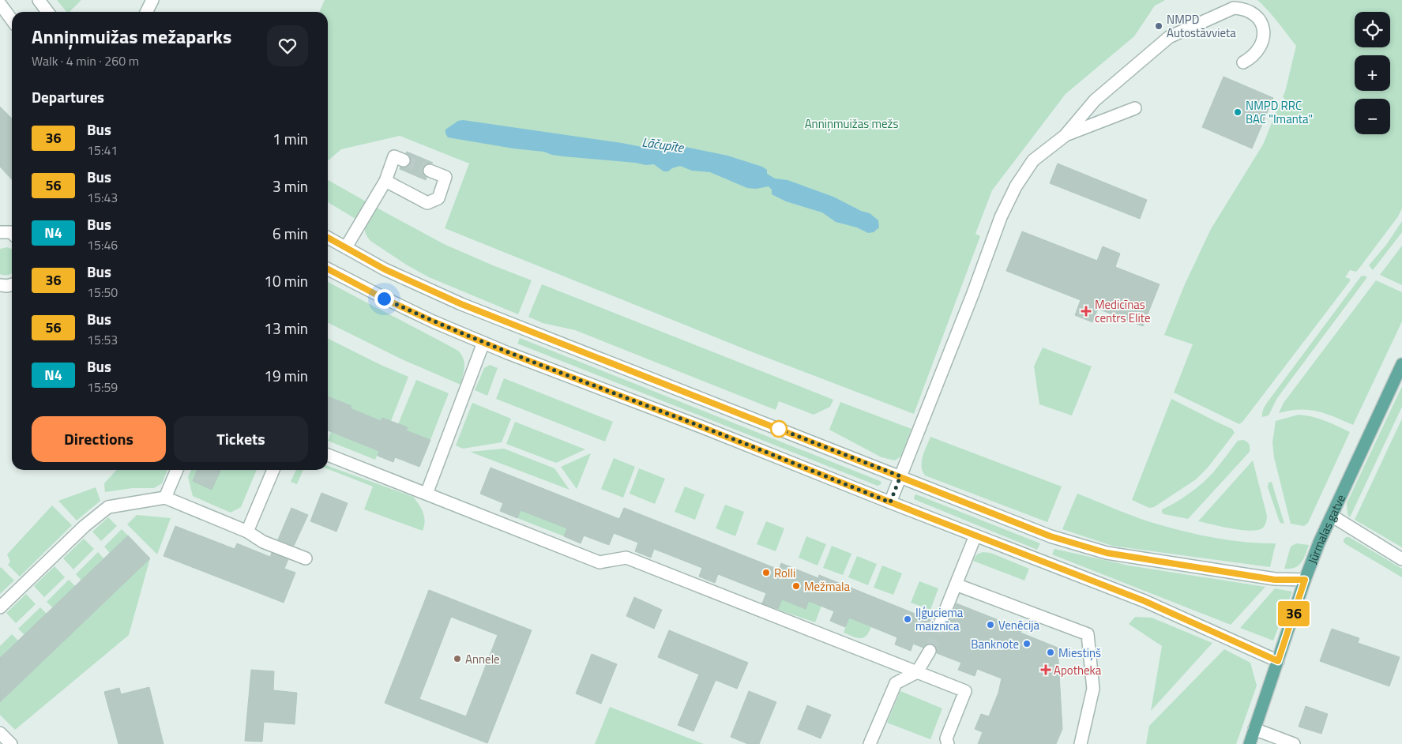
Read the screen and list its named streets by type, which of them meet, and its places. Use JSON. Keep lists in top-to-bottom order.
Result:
{
  "streets": {
    "main road": ["Jūrmalas gatve"]
  },
  "water": ["Lāčupīte"],
  "parks": ["Anniņmuižas mežs"],
  "places": {
    "other": [
      "NMPD Autostāvvieta",
      "NMPD RRC BAC \"Imanta\"",
      "Rolli",
      "Mežmala",
      "Iļģuciema maiznīca",
      "Venēcija",
      "Banknote",
      "Miestiņš",
      "Annele"
    ],
    "health": ["Medicīnas centrs Elite", "Apotheka"]
  },
  "lines": ["bus line 36"],
  "page": {
    "on_map": "36",
    "map_buttons": ["+", "−"],
    "heading": [
      ["Anniņmuižas mežaparks", "Walk · 4 min · 260 m"],
      "Departures"
    ],
    "list": [
      {
        "mark": "36",
        "name": "Bus",
        "note": "15:41",
        "value": "1 min"
      },
      {
        "mark": "56",
        "name": "Bus",
        "note": "15:43",
        "value": "3 min"
      },
      {
        "mark": "N4",
        "name": "Bus",
        "note": "15:46",
        "value": "6 min"
      },
      {
        "mark": "36",
        "name": "Bus",
        "note": "15:50",
        "value": "10 min"
      },
      {
        "mark": "56",
        "name": "Bus",
        "note": "15:53",
        "value": "13 min"
      },
      {
        "mark": "N4",
        "name": "Bus",
        "note": "15:59",
        "value": "19 min"
      }
    ],
    "buttons": ["Directions", "Tickets"]
  }
}
